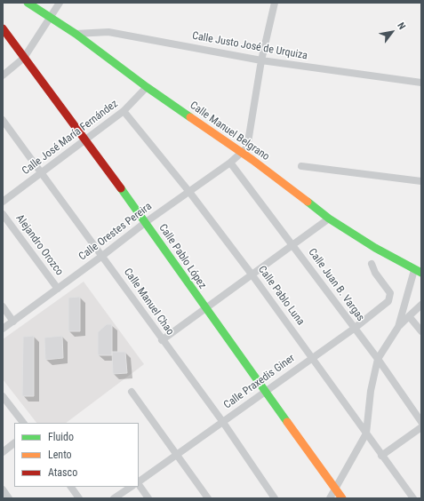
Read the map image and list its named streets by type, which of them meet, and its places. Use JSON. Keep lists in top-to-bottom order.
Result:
{
  "streets": {
    "street": [
      "Calle Justo José de Urquiza",
      "Calle Manuel Belgrano",
      "Calle José María Fernández",
      "Calle Orestes Pereira",
      "Alejandro Orozco",
      "Calle Pablo López",
      "Calle Juan B. Vargas",
      "Calle Pablo Luna",
      "Calle Manuel Chao",
      "Calle Praxedis Giner"
    ]
  },
  "crossings": [
    ["Calle Justo José de Urquiza", "Calle Manuel Belgrano"],
    ["Calle Manuel Belgrano", "Calle José María Fernández"],
    ["Calle Manuel Belgrano", "Calle Orestes Pereira"],
    ["Calle José María Fernández", "Calle Pablo López"],
    ["Calle José María Fernández", "Calle Pablo Luna"],
    ["Calle José María Fernández", "Calle Manuel Chao"],
    ["Calle Orestes Pereira", "Alejandro Orozco"],
    ["Calle Orestes Pereira", "Calle Pablo López"],
    ["Calle Orestes Pereira", "Calle Juan B. Vargas"],
    ["Calle Orestes Pereira", "Calle Pablo Luna"],
    ["Calle Orestes Pereira", "Calle Manuel Chao"],
    ["Calle Pablo López", "Calle Praxedis Giner"],
    ["Calle Juan B. Vargas", "Calle Praxedis Giner"],
    ["Calle Pablo Luna", "Calle Praxedis Giner"],
    ["Calle Manuel Chao", "Calle Praxedis Giner"]
  ],
  "legend": ["Fluido", "Lento", "Atasco"],
  "north": "top right"
}
